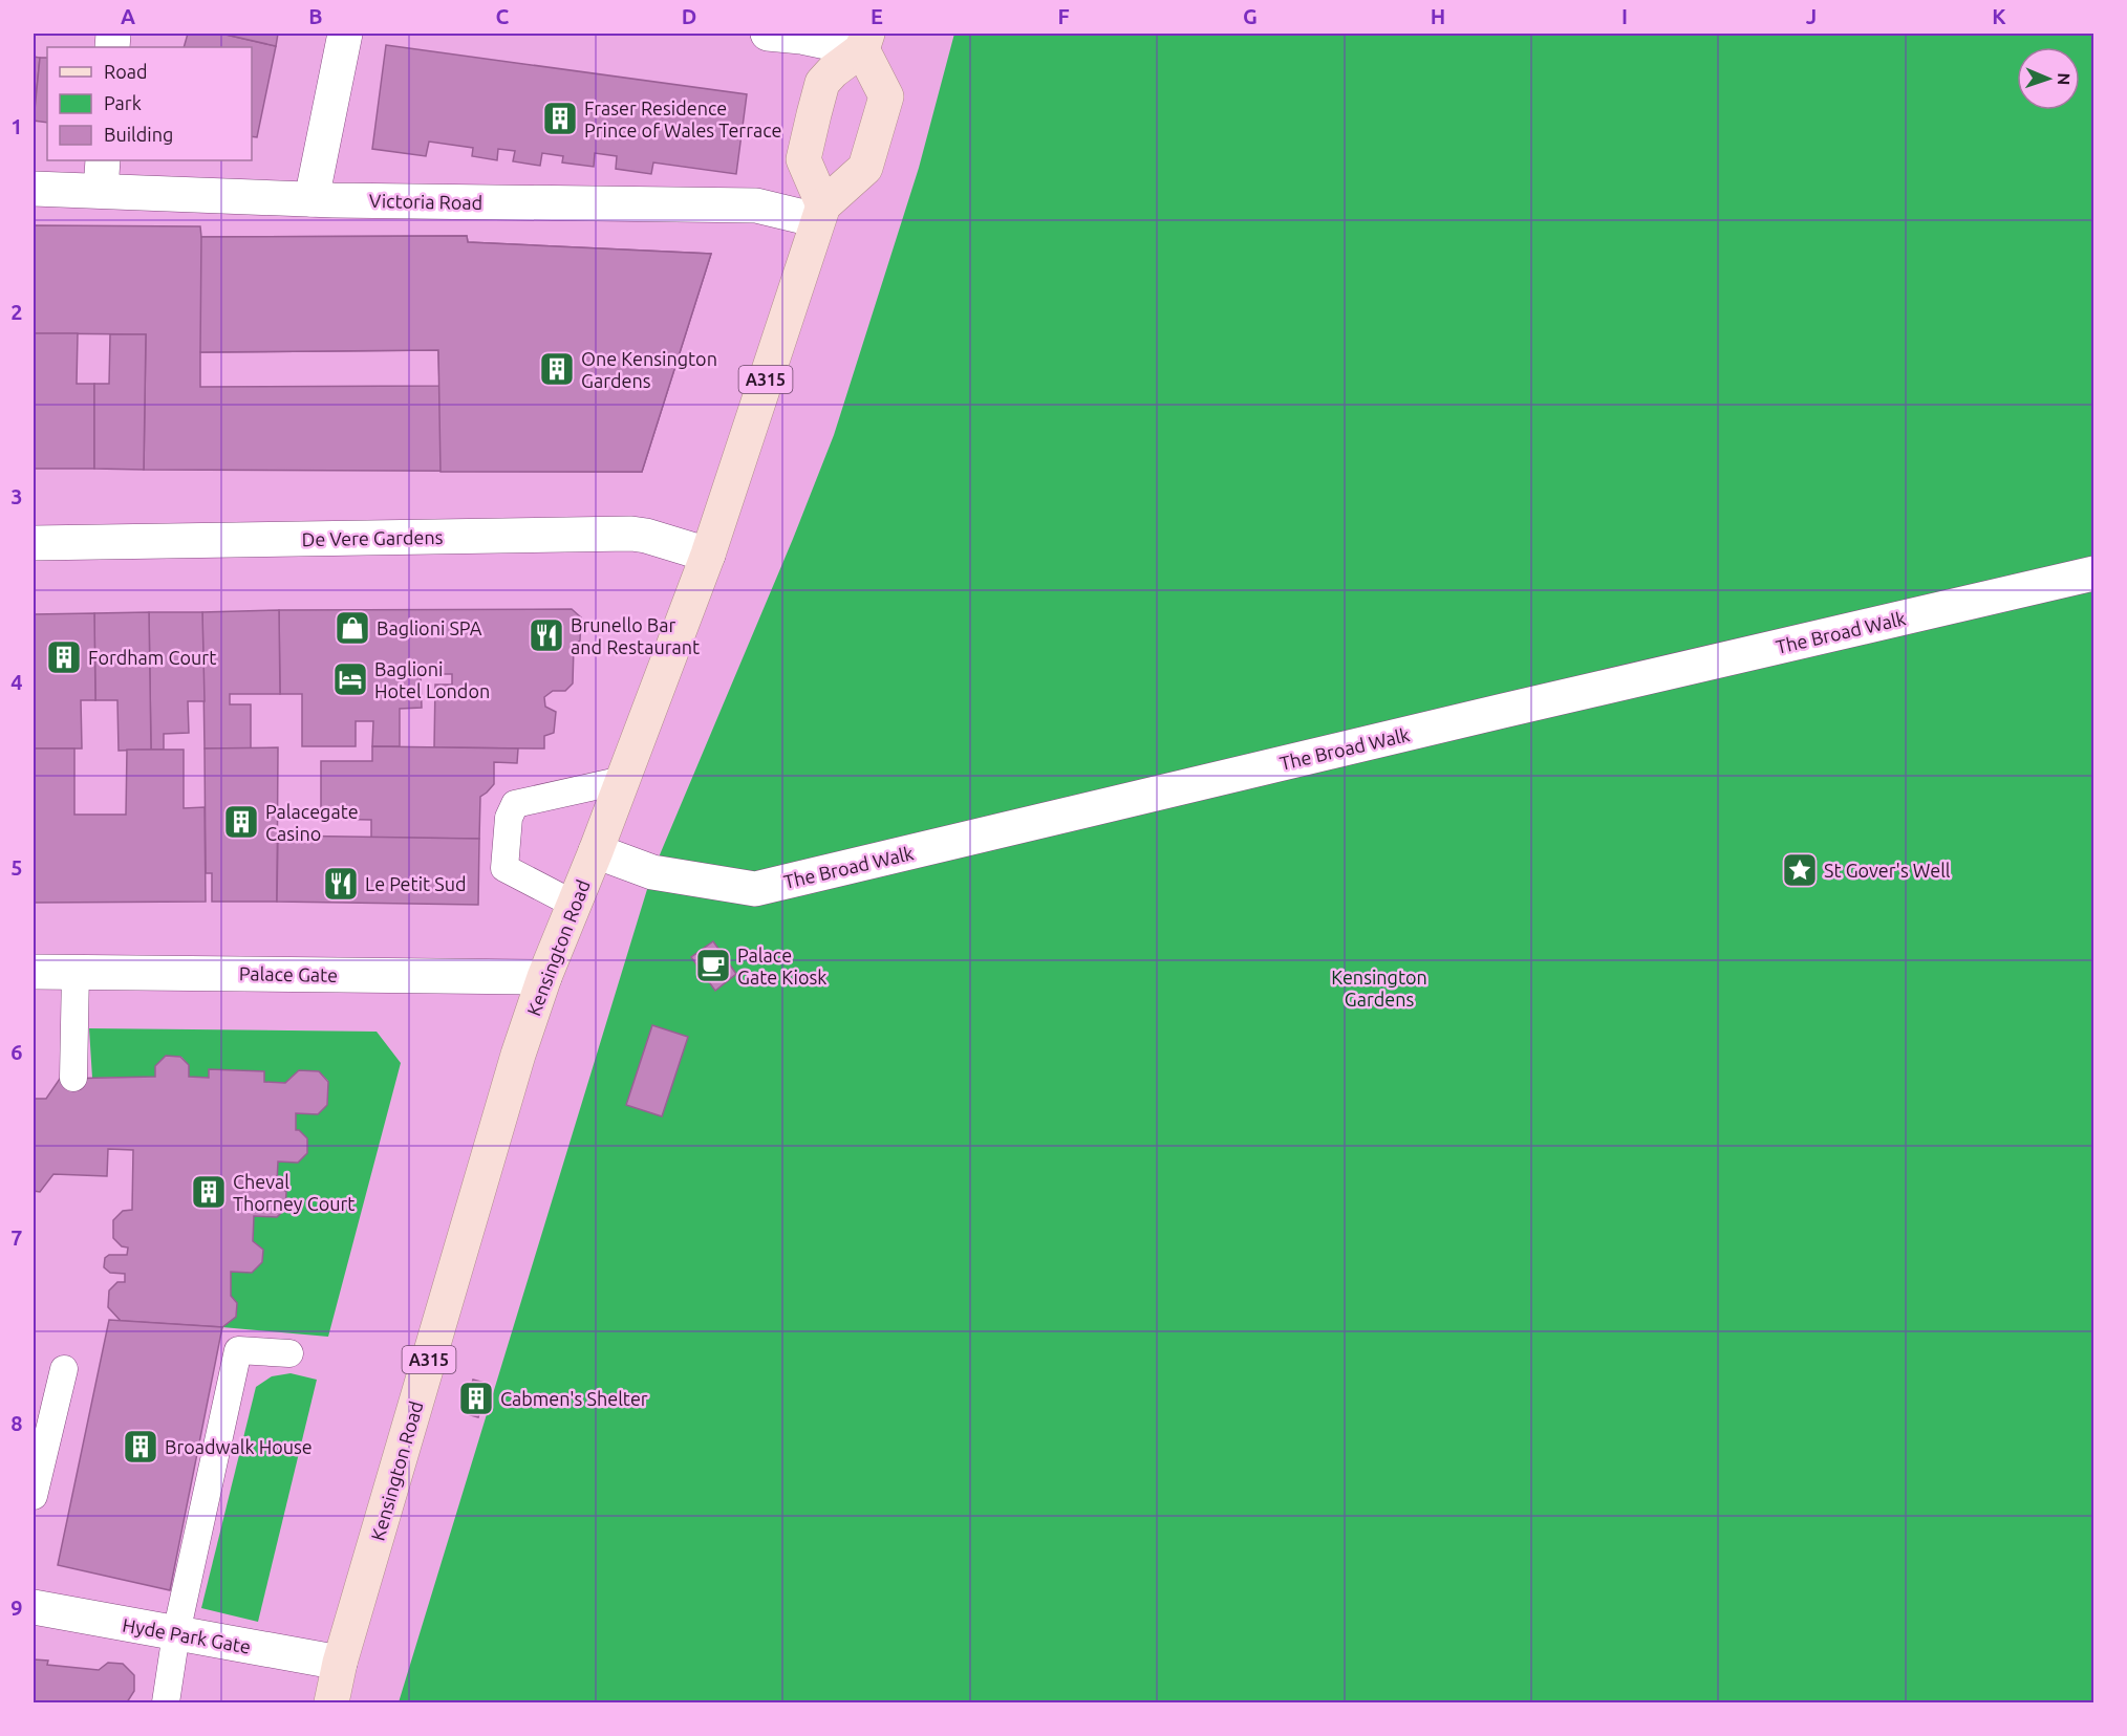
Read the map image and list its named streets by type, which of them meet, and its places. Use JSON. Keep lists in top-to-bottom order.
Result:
{
  "streets": {
    "main road": ["A315", "Kensington Road"],
    "street": [
      "Victoria Road",
      "De Vere Gardens",
      "The Broad Walk",
      "Palace Gate",
      "Hyde Park Gate"
    ]
  },
  "crossings": [
    ["Victoria Road", "Kensington Road"],
    ["De Vere Gardens", "Kensington Road"],
    ["The Broad Walk", "Kensington Road"],
    ["Kensington Road", "Palace Gate"],
    ["Kensington Road", "Hyde Park Gate"]
  ],
  "parks": ["Kensington Gardens"],
  "places": {
    "building": [
      "Fraser Residence Prince of Wales Terrace",
      "One Kensington Gardens",
      "Fordham Court",
      "Palacegate Casino",
      "Cheval Thorney Court",
      "Cabmen's Shelter",
      "Broadwalk House"
    ],
    "shop": ["Baglioni SPA"],
    "restaurant": ["Brunello Bar and Restaurant", "Le Petit Sud"],
    "hotel": ["Baglioni Hotel London"],
    "place": ["St Gover's Well"],
    "cafe": ["Palace Gate Kiosk"]
  },
  "legend": ["Road", "Park", "Building"],
  "north": "right",
  "grid": {
    "columns": [
      "A",
      "B",
      "C",
      "D",
      "E",
      "F",
      "G",
      "H",
      "I",
      "J",
      "K"
    ],
    "rows": [
      "1",
      "2",
      "3",
      "4",
      "5",
      "6",
      "7",
      "8",
      "9"
    ]
  }
}
